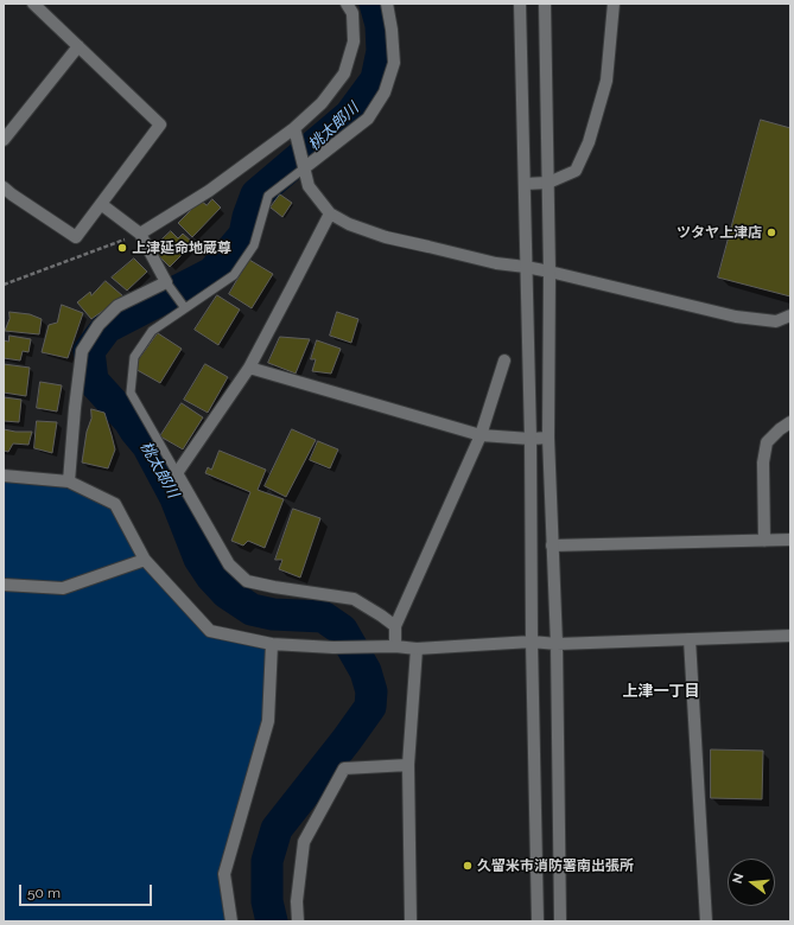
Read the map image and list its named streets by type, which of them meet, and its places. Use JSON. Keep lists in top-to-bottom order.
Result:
{
  "districts": ["上津一丁目"],
  "water": ["桃太郎川"],
  "places": ["ツタヤ上津店", "上津延命地蔵尊", "久留米市消防署南出張所"],
  "scale_bar": "50 m",
  "north": "left"
}
